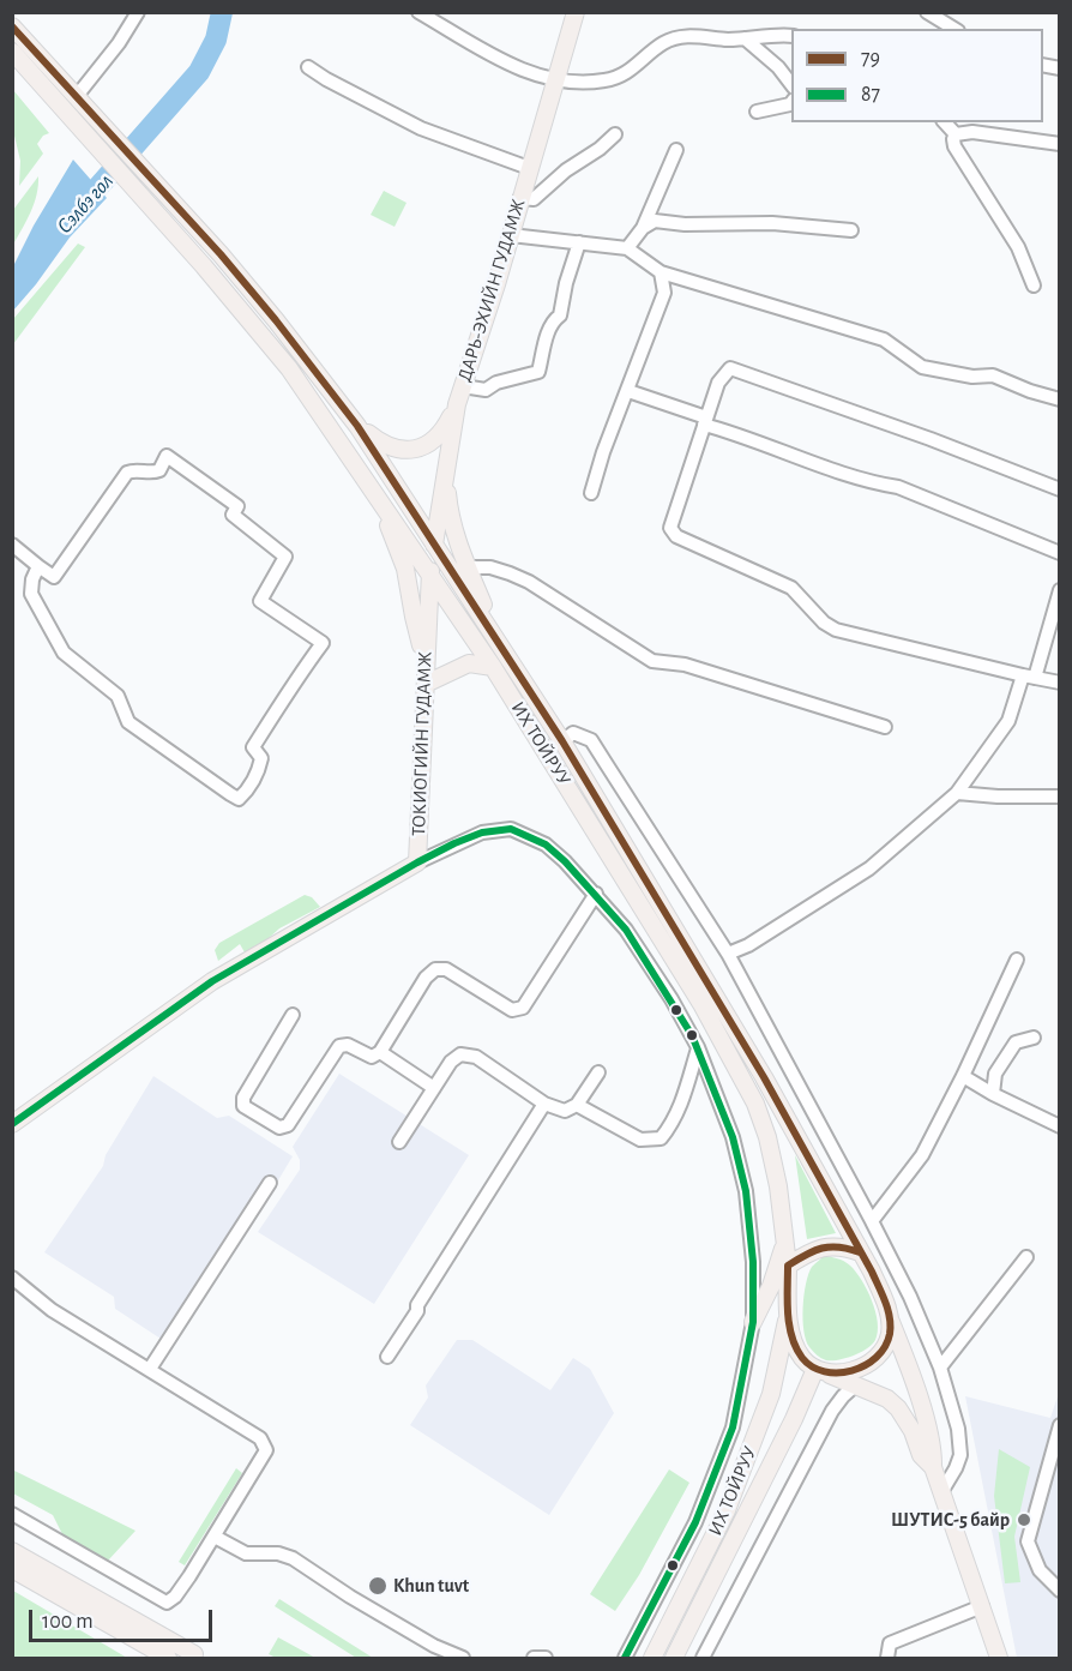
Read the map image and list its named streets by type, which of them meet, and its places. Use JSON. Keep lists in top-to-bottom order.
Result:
{
  "streets": {
    "main road": ["ДАРЬ-ЭХИЙН ГУДАМЖ", "ТОКИОГИЙН ГУДАМЖ", "ИХ ТОЙРУУ"]
  },
  "crossings": [
    ["ДАРЬ-ЭХИЙН ГУДАМЖ", "ТОКИОГИЙН ГУДАМЖ"],
    ["ДАРЬ-ЭХИЙН ГУДАМЖ", "ИХ ТОЙРУУ"],
    ["ТОКИОГИЙН ГУДАМЖ", "ИХ ТОЙРУУ"]
  ],
  "water": ["Сэлбэ гол"],
  "places": ["ШУТИС-5 байр", "Khun tuvt"],
  "lines": ["transit line 79", "transit line 87"],
  "legend": ["79", "87"],
  "scale_bar": "100 m"
}
